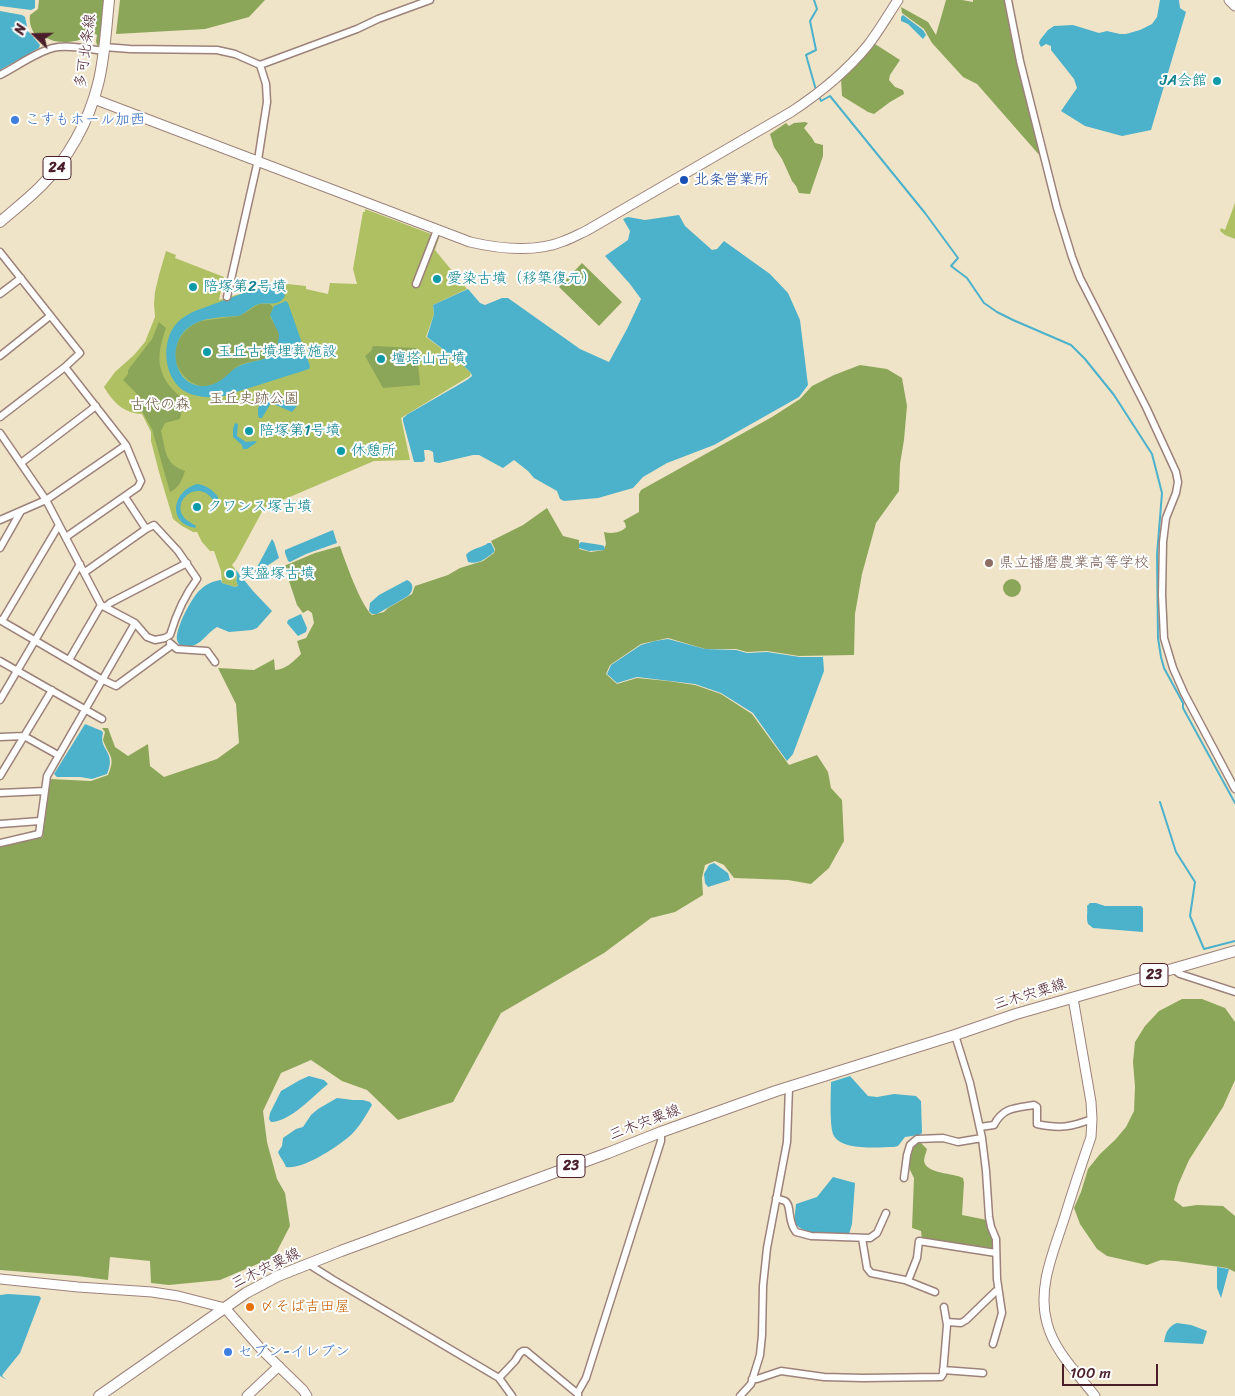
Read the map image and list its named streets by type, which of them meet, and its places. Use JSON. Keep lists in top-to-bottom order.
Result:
{
  "streets": {
    "main road": [
      "多可北条線",
      "24",
      "23",
      "三木宍粟線"
    ]
  },
  "parks": ["玉丘史跡公園", "古代の森"],
  "places": [
    "JA会館",
    "こすもホール加西",
    "北条営業所",
    "愛染古墳（移築復元）",
    "陪塚第2号墳",
    "玉丘古墳埋葬施設",
    "壇塔山古墳",
    "陪塚第1号墳",
    "休憩所",
    "クワンス塚古墳",
    "県立播磨農業高等学校",
    "実盛塚古墳",
    "〆そば吉田屋",
    "セブン-イレブン"
  ],
  "scale_bar": "100 m",
  "north": "left"
}
